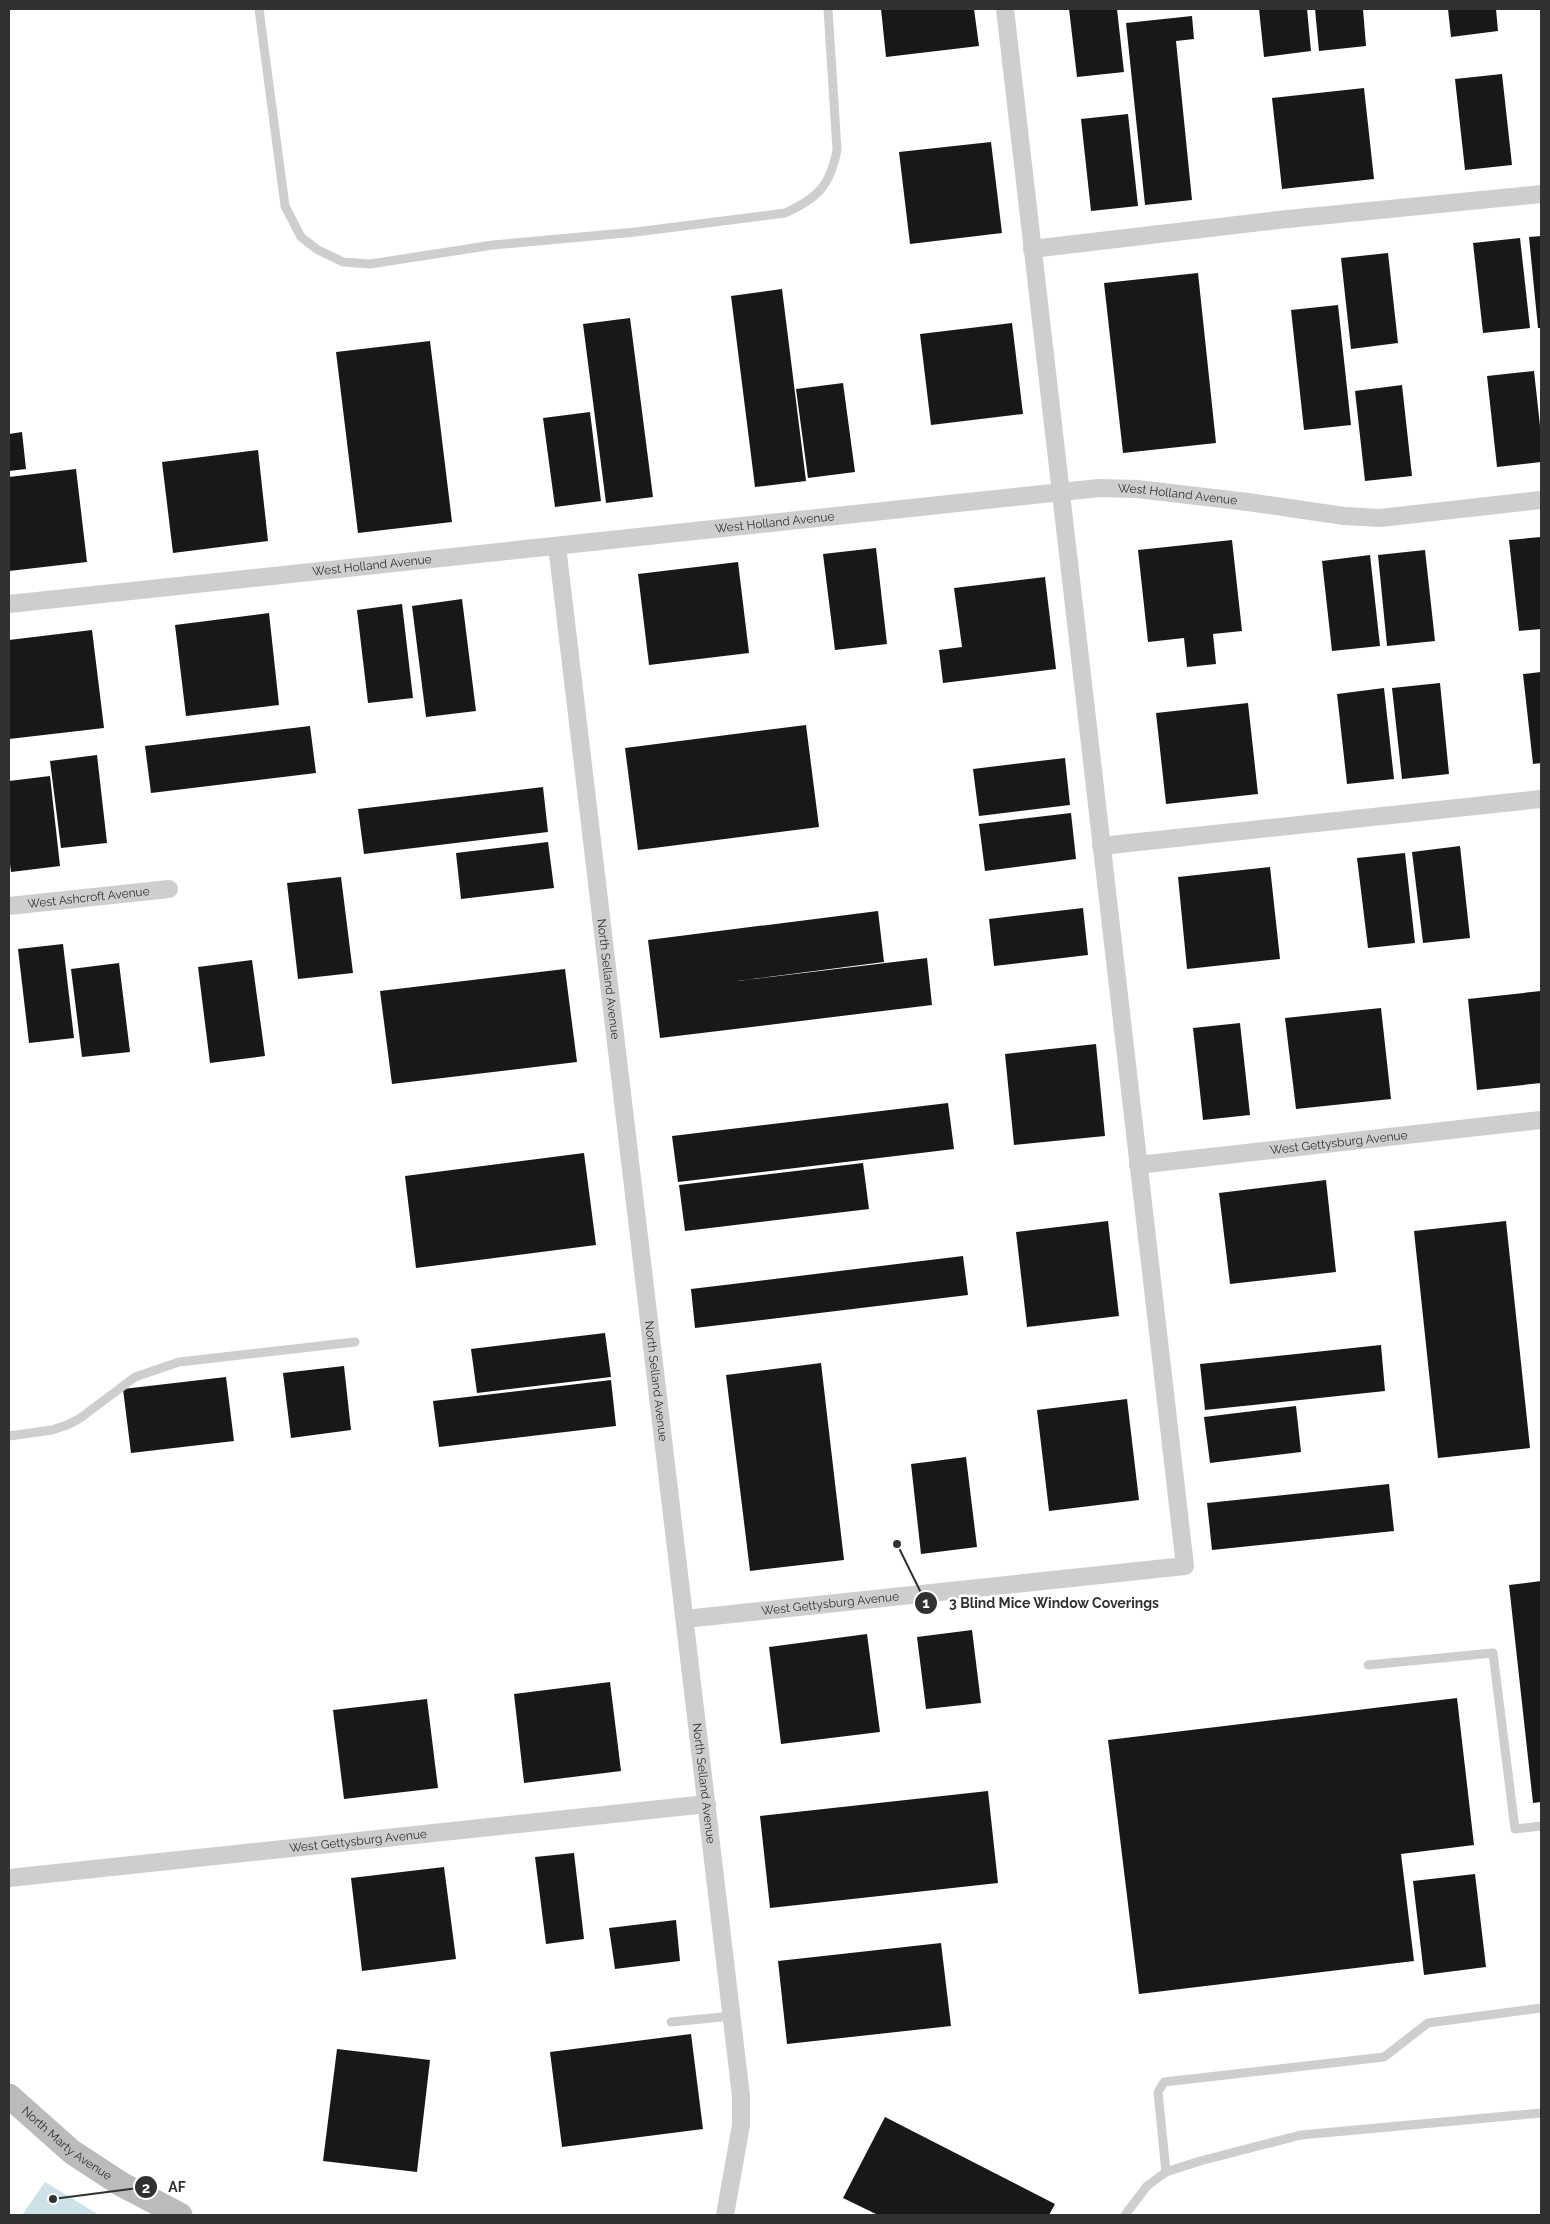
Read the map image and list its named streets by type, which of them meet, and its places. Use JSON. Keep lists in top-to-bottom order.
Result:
{
  "streets": {
    "street": [
      "West Holland Avenue",
      "West Ashcroft Avenue",
      "North Selland Avenue",
      "West Gettysburg Avenue",
      "North Marty Avenue"
    ]
  },
  "crossings": [
    ["West Holland Avenue", "North Selland Avenue"],
    ["North Selland Avenue", "West Gettysburg Avenue"]
  ],
  "places": ["3 Blind Mice Window Coverings", "AF"]
}
